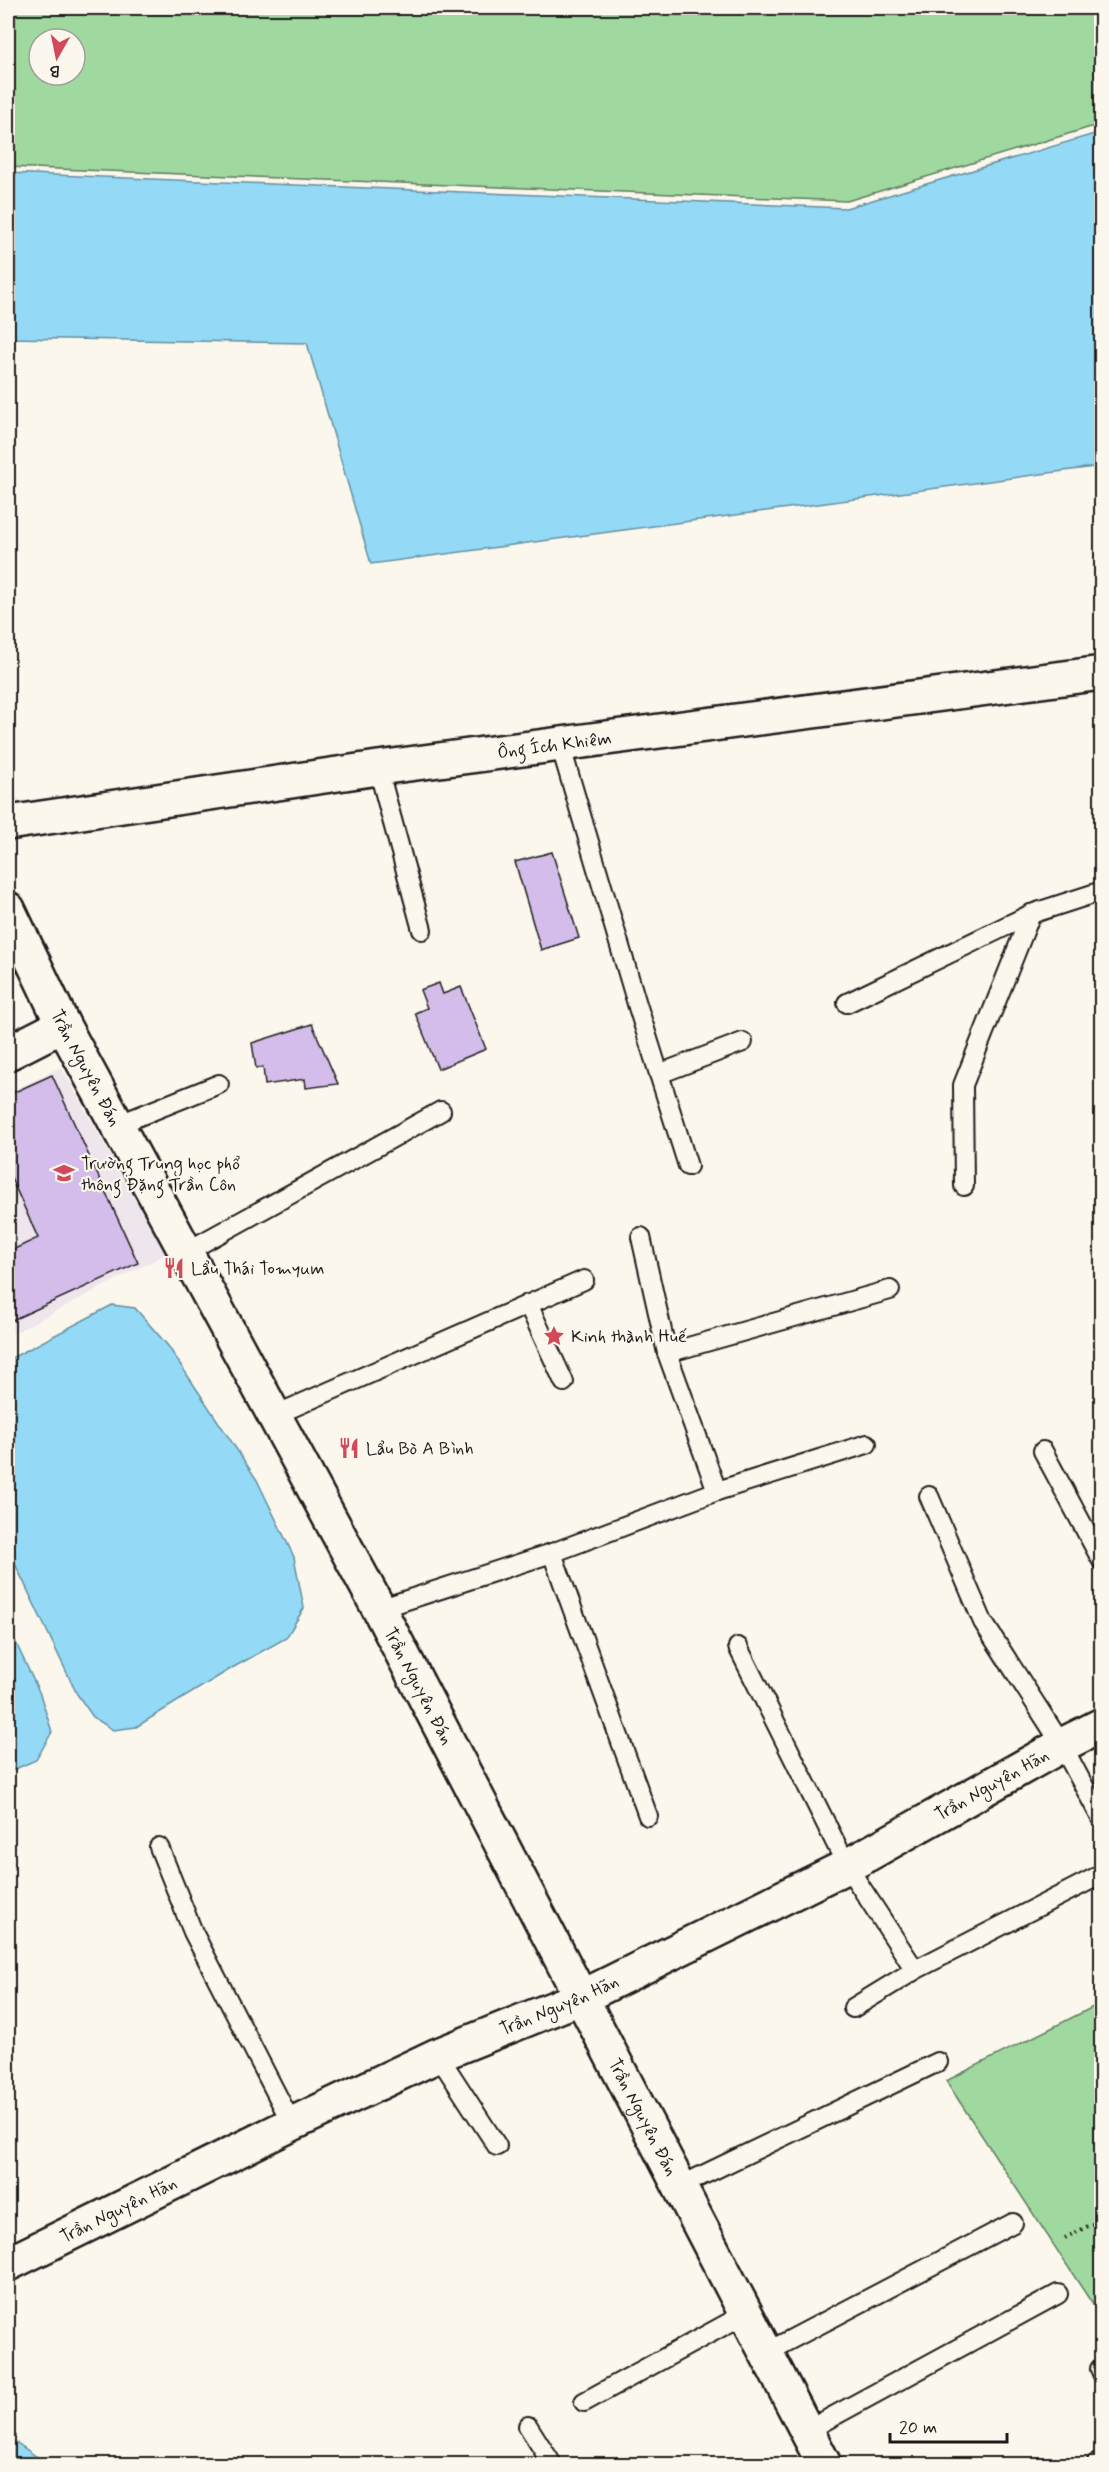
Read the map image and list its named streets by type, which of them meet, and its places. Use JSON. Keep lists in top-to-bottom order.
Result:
{
  "streets": {
    "street": ["Ông Ích Khiêm", "Trần Nguyên Đán", "Trần Nguyên Hãn"]
  },
  "crossings": [
    ["Trần Nguyên Đán", "Trần Nguyên Hãn"]
  ],
  "places": {
    "school or university": ["Trường Trung học phổ thông Đặng Trần Côn"],
    "restaurant": ["Lẩu Thái Tomyum", "Lẩu Bò A Bình"],
    "place": ["Kinh thành Huế"]
  },
  "scale_bar": "20 m",
  "north": "bottom"
}
